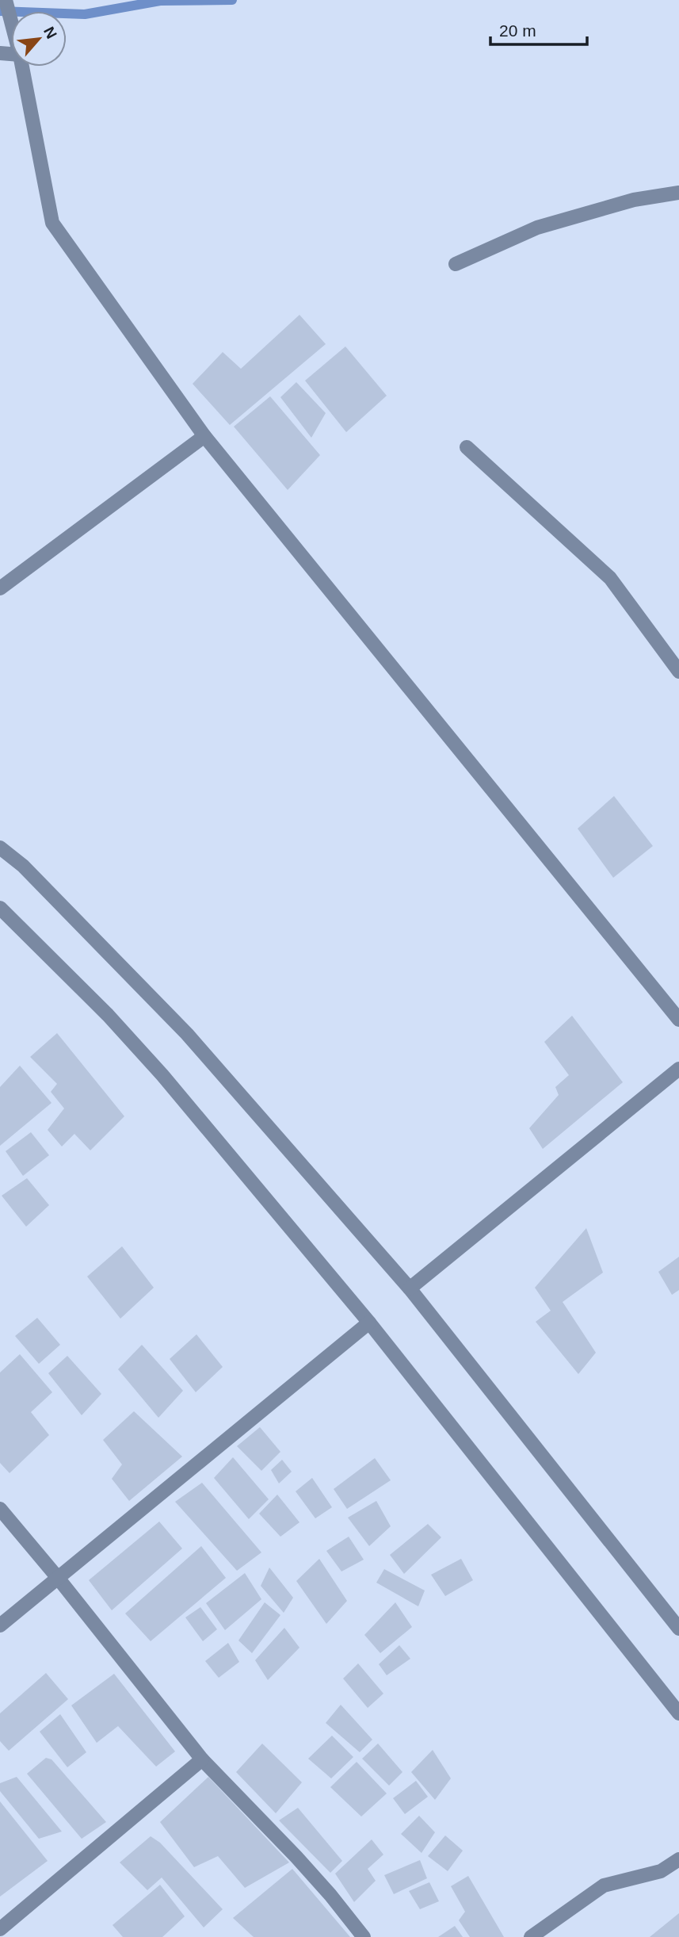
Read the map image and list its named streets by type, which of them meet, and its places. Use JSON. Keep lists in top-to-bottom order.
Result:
{
  "scale_bar": "20 m",
  "north": "top right"
}
